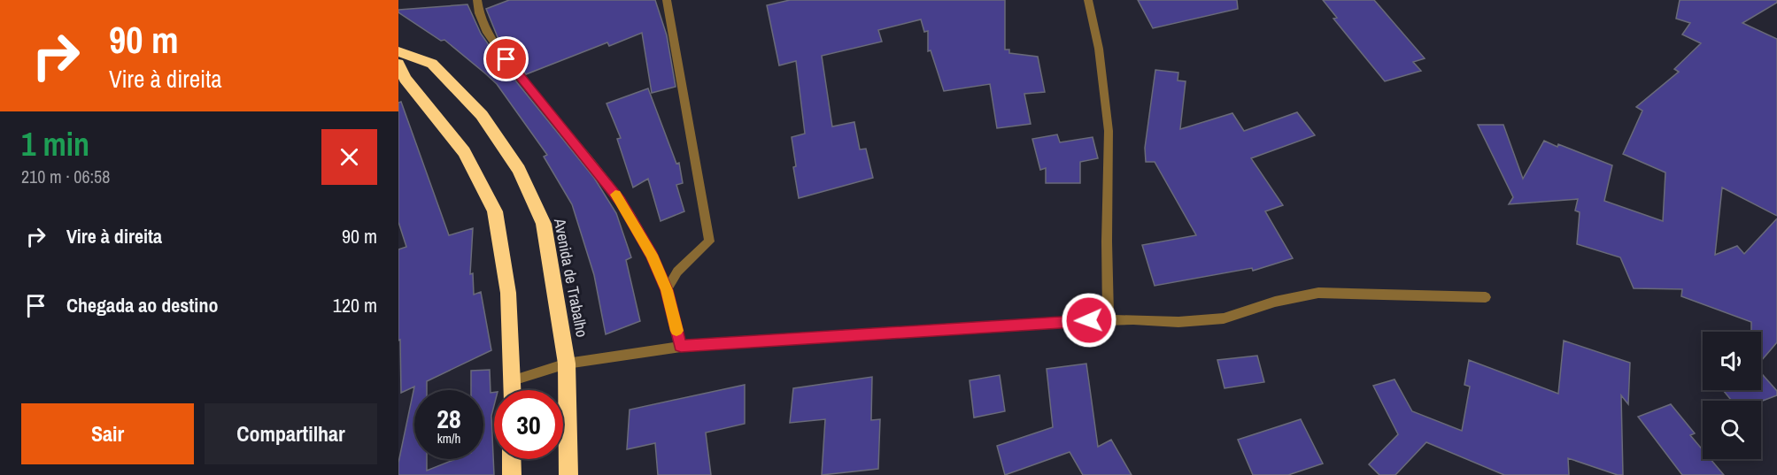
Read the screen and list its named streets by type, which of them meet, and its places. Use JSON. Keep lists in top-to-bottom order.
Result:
{
  "streets": {
    "highway": ["Avenida de Trabalho"]
  },
  "page": {
    "turn": ["90 m", "Vire à direita"],
    "heading": ["1 min", "210 m · 06:58"],
    "list": [
      {
        "name": "Vire à direita",
        "value": "90 m"
      },
      {
        "name": "Chegada ao destino",
        "value": "120 m"
      }
    ],
    "speed": "28 km/h",
    "limit": "30",
    "buttons": ["Sair", "Compartilhar"]
  }
}
